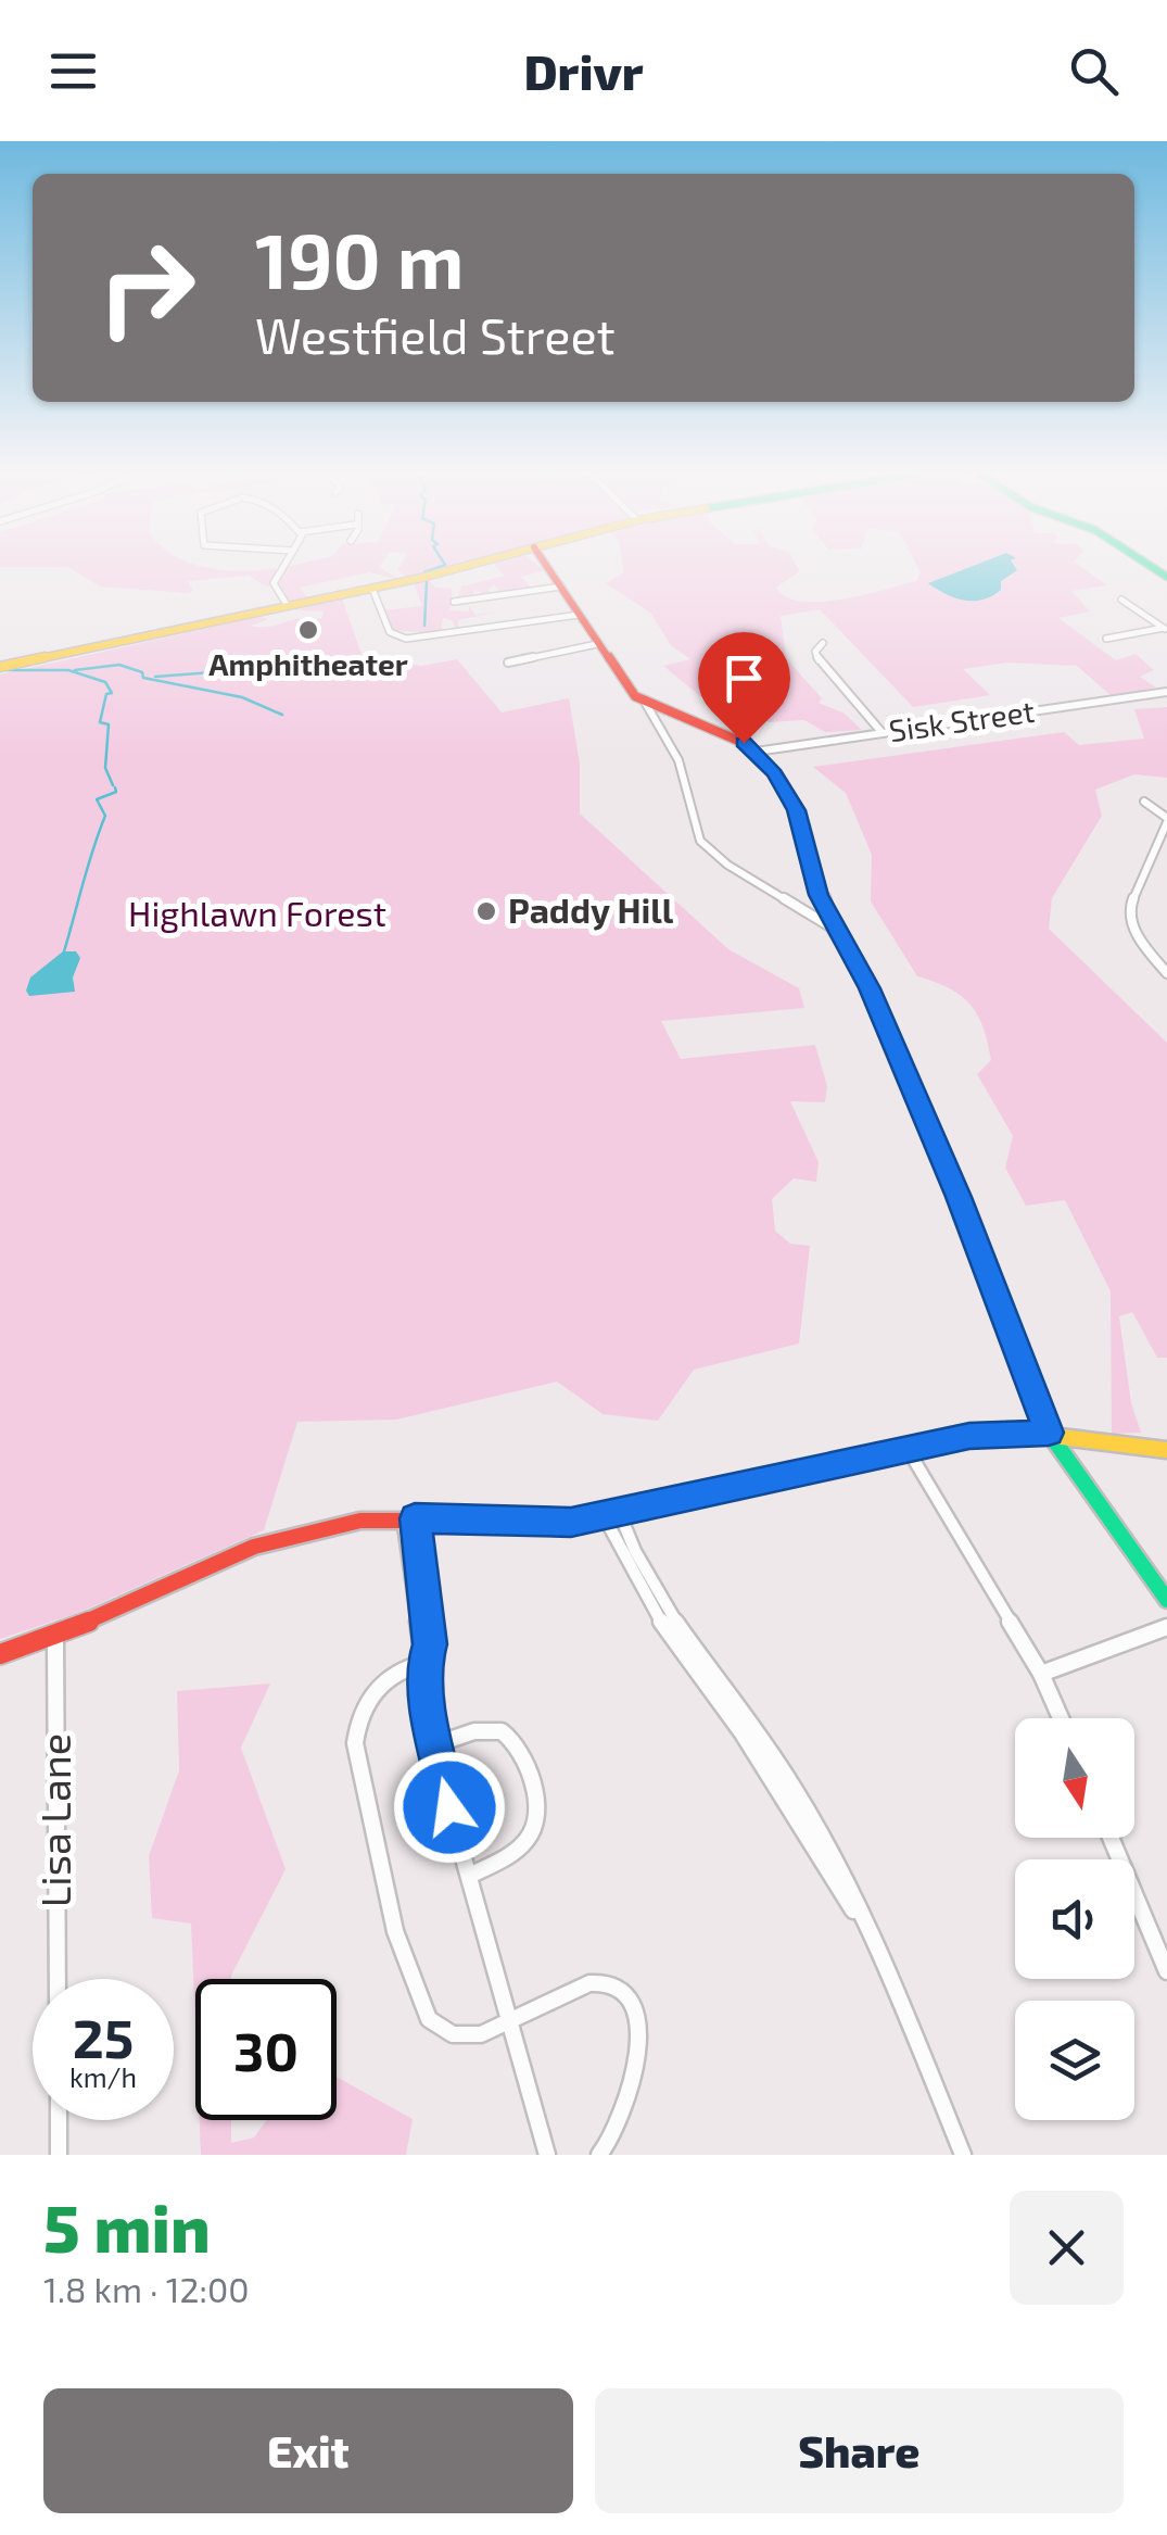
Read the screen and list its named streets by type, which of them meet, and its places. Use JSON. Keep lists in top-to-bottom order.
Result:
{
  "streets": {
    "street": ["Sisk Street", "Lisa Lane"]
  },
  "parks": ["Highlawn Forest"],
  "places": ["Amphitheater", "Paddy Hill"],
  "north": "bottom",
  "page": {
    "header": "Drivr",
    "turn": ["190 m", "Westfield Street"],
    "speed": "25 km/h",
    "limit": "30",
    "heading": ["5 min", "1.8 km · 12:00"],
    "buttons": ["Exit", "Share"]
  }
}
